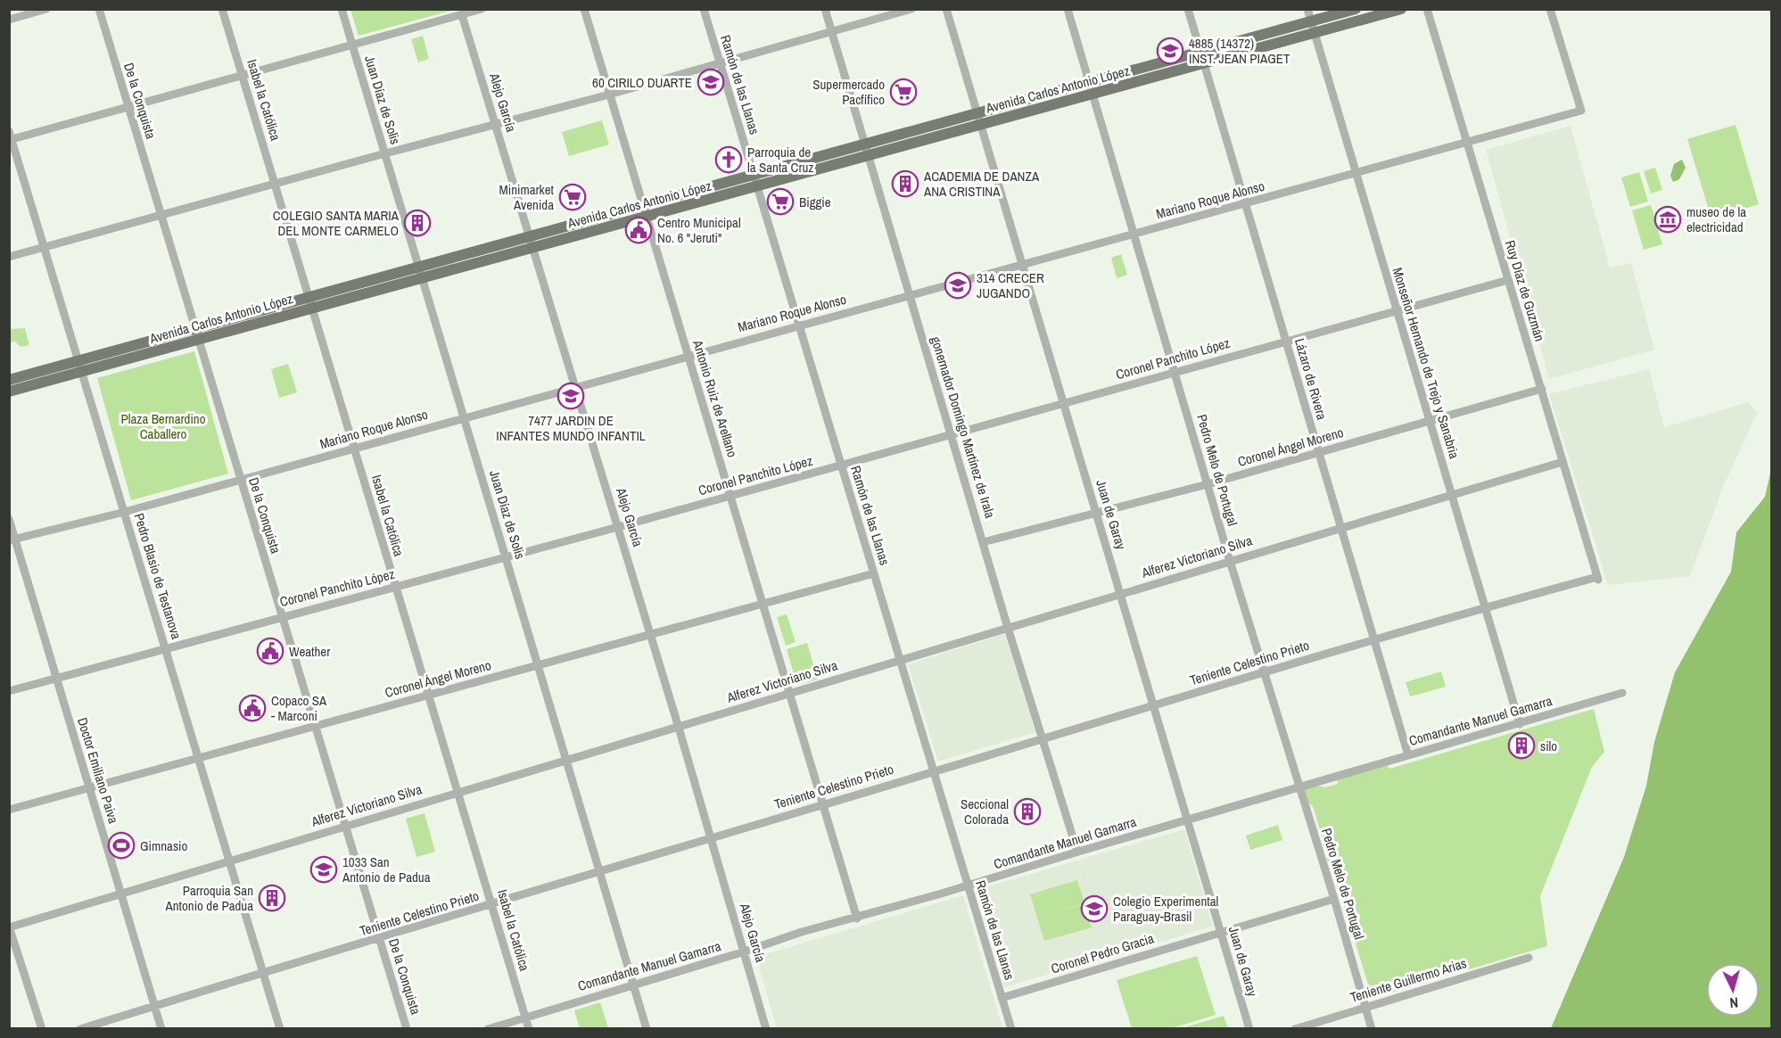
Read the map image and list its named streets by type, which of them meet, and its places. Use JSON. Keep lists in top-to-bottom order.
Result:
{
  "streets": {
    "main road": ["Avenida Carlos Antonio López"],
    "street": [
      "Ramón de las Llanas",
      "Isabel la Católica",
      "Juan Díaz de Solis",
      "De la Conquista",
      "Alejo García",
      "Mariano Roque Alonso",
      "Ruy Díaz de Guzmán",
      "Coronel Panchito López",
      "Monseñor Hernando de Trejo y Sanabria",
      "Lázaro de Rivera",
      "Antonio Ruiz de Arellano",
      "gonernador Domingo Martínez de Irala",
      "Coronel Ángel Moreno",
      "Pedro Melo de Portugal",
      "Juan de Garay",
      "Alferez Victoriano Silva",
      "Pedro Blasio de Testanova",
      "Teniente Celestino Prieto",
      "Comandante Manuel Gamarra",
      "Doctor Emiliano Paiva",
      "Coronel Pedro Gracia",
      "Teniente Guillermo Arias"
    ]
  },
  "crossings": [
    ["Ramón de las Llanas", "Avenida Carlos Antonio López"],
    ["Ramón de las Llanas", "Mariano Roque Alonso"],
    ["Ramón de las Llanas", "Coronel Panchito López"],
    ["Ramón de las Llanas", "Coronel Ángel Moreno"],
    ["Ramón de las Llanas", "Alferez Victoriano Silva"],
    ["Ramón de las Llanas", "Teniente Celestino Prieto"],
    ["Ramón de las Llanas", "Comandante Manuel Gamarra"],
    ["Ramón de las Llanas", "Coronel Pedro Gracia"],
    ["Avenida Carlos Antonio López", "Isabel la Católica"],
    ["Avenida Carlos Antonio López", "Juan Díaz de Solis"],
    ["Avenida Carlos Antonio López", "De la Conquista"],
    ["Avenida Carlos Antonio López", "Alejo García"],
    ["Avenida Carlos Antonio López", "Monseñor Hernando de Trejo y Sanabria"],
    ["Avenida Carlos Antonio López", "Lázaro de Rivera"],
    ["Avenida Carlos Antonio López", "Antonio Ruiz de Arellano"],
    ["Avenida Carlos Antonio López", "gonernador Domingo Martínez de Irala"],
    ["Avenida Carlos Antonio López", "Pedro Melo de Portugal"],
    ["Avenida Carlos Antonio López", "Juan de Garay"],
    ["Avenida Carlos Antonio López", "Pedro Blasio de Testanova"],
    ["Isabel la Católica", "Mariano Roque Alonso"],
    ["Isabel la Católica", "Coronel Panchito López"],
    ["Isabel la Católica", "Coronel Ángel Moreno"],
    ["Isabel la Católica", "Alferez Victoriano Silva"],
    ["Isabel la Católica", "Teniente Celestino Prieto"],
    ["Isabel la Católica", "Comandante Manuel Gamarra"],
    ["Juan Díaz de Solis", "Mariano Roque Alonso"],
    ["Juan Díaz de Solis", "Coronel Panchito López"],
    ["Juan Díaz de Solis", "Coronel Ángel Moreno"],
    ["Juan Díaz de Solis", "Alferez Victoriano Silva"],
    ["Juan Díaz de Solis", "Teniente Celestino Prieto"],
    ["Juan Díaz de Solis", "Comandante Manuel Gamarra"],
    ["De la Conquista", "Mariano Roque Alonso"],
    ["De la Conquista", "Coronel Panchito López"],
    ["De la Conquista", "Coronel Ángel Moreno"],
    ["De la Conquista", "Alferez Victoriano Silva"],
    ["De la Conquista", "Teniente Celestino Prieto"],
    ["Alejo García", "Mariano Roque Alonso"],
    ["Alejo García", "Coronel Panchito López"],
    ["Alejo García", "Coronel Ángel Moreno"],
    ["Alejo García", "Alferez Victoriano Silva"],
    ["Alejo García", "Teniente Celestino Prieto"],
    ["Alejo García", "Comandante Manuel Gamarra"],
    ["Mariano Roque Alonso", "Ruy Díaz de Guzmán"],
    ["Mariano Roque Alonso", "Monseñor Hernando de Trejo y Sanabria"],
    ["Mariano Roque Alonso", "Lázaro de Rivera"],
    ["Mariano Roque Alonso", "Antonio Ruiz de Arellano"],
    ["Mariano Roque Alonso", "gonernador Domingo Martínez de Irala"],
    ["Mariano Roque Alonso", "Pedro Melo de Portugal"],
    ["Mariano Roque Alonso", "Juan de Garay"],
    ["Mariano Roque Alonso", "Pedro Blasio de Testanova"],
    ["Mariano Roque Alonso", "Doctor Emiliano Paiva"],
    ["Ruy Díaz de Guzmán", "Coronel Panchito López"],
    ["Ruy Díaz de Guzmán", "Coronel Ángel Moreno"],
    ["Ruy Díaz de Guzmán", "Alferez Victoriano Silva"],
    ["Ruy Díaz de Guzmán", "Teniente Celestino Prieto"],
    ["Coronel Panchito López", "Monseñor Hernando de Trejo y Sanabria"],
    ["Coronel Panchito López", "Lázaro de Rivera"],
    ["Coronel Panchito López", "Antonio Ruiz de Arellano"],
    ["Coronel Panchito López", "gonernador Domingo Martínez de Irala"],
    ["Coronel Panchito López", "Pedro Melo de Portugal"],
    ["Coronel Panchito López", "Juan de Garay"],
    ["Coronel Panchito López", "Pedro Blasio de Testanova"],
    ["Coronel Panchito López", "Doctor Emiliano Paiva"],
    ["Monseñor Hernando de Trejo y Sanabria", "Coronel Ángel Moreno"],
    ["Monseñor Hernando de Trejo y Sanabria", "Alferez Victoriano Silva"],
    ["Monseñor Hernando de Trejo y Sanabria", "Teniente Celestino Prieto"],
    ["Monseñor Hernando de Trejo y Sanabria", "Comandante Manuel Gamarra"],
    ["Lázaro de Rivera", "Coronel Ángel Moreno"],
    ["Lázaro de Rivera", "Alferez Victoriano Silva"],
    ["Lázaro de Rivera", "Teniente Celestino Prieto"],
    ["Lázaro de Rivera", "Comandante Manuel Gamarra"],
    ["Antonio Ruiz de Arellano", "Coronel Ángel Moreno"],
    ["Antonio Ruiz de Arellano", "Alferez Victoriano Silva"],
    ["Antonio Ruiz de Arellano", "Teniente Celestino Prieto"],
    ["Antonio Ruiz de Arellano", "Comandante Manuel Gamarra"],
    ["gonernador Domingo Martínez de Irala", "Coronel Ángel Moreno"],
    ["gonernador Domingo Martínez de Irala", "Alferez Victoriano Silva"],
    ["gonernador Domingo Martínez de Irala", "Teniente Celestino Prieto"],
    ["gonernador Domingo Martínez de Irala", "Comandante Manuel Gamarra"],
    ["Coronel Ángel Moreno", "Pedro Melo de Portugal"],
    ["Coronel Ángel Moreno", "Juan de Garay"],
    ["Coronel Ángel Moreno", "Pedro Blasio de Testanova"],
    ["Coronel Ángel Moreno", "Doctor Emiliano Paiva"],
    ["Pedro Melo de Portugal", "Alferez Victoriano Silva"],
    ["Pedro Melo de Portugal", "Teniente Celestino Prieto"],
    ["Pedro Melo de Portugal", "Comandante Manuel Gamarra"],
    ["Pedro Melo de Portugal", "Coronel Pedro Gracia"],
    ["Pedro Melo de Portugal", "Teniente Guillermo Arias"],
    ["Juan de Garay", "Alferez Victoriano Silva"],
    ["Juan de Garay", "Teniente Celestino Prieto"],
    ["Juan de Garay", "Comandante Manuel Gamarra"],
    ["Juan de Garay", "Coronel Pedro Gracia"],
    ["Alferez Victoriano Silva", "Pedro Blasio de Testanova"],
    ["Alferez Victoriano Silva", "Doctor Emiliano Paiva"],
    ["Pedro Blasio de Testanova", "Teniente Celestino Prieto"],
    ["Teniente Celestino Prieto", "Doctor Emiliano Paiva"]
  ],
  "parks": ["Plaza Bernardino Caballero"],
  "places": {
    "school or university": [
      "4885 (14372) INST. JEAN PIAGET",
      "60 CIRILO DUARTE",
      "314 CRECER JUGANDO",
      "7477 JARDIN DE INFANTES MUNDO INFANTIL",
      "1033 San Antonio de Padua",
      "Colegio Experimental Paraguay-Brasil"
    ],
    "supermarket": ["Supermercado Pacfífico", "Minimarket Avenida", "Biggie"],
    "church": ["Parroquia de la Santa Cruz"],
    "building": [
      "ACADEMIA DE DANZA ANA CRISTINA",
      "COLEGIO SANTA MARIA DEL MONTE CARMELO",
      "silo",
      "Seccional Colorada",
      "Parroquia San Antonio de Padua"
    ],
    "museum": ["museo de la electricidad"],
    "public building": ["Centro Municipal No. 6 \"Jeruti\"", "Weather", "Copaco SA - Marconi"],
    "sports": ["Gimnasio"]
  },
  "north": "bottom"
}
